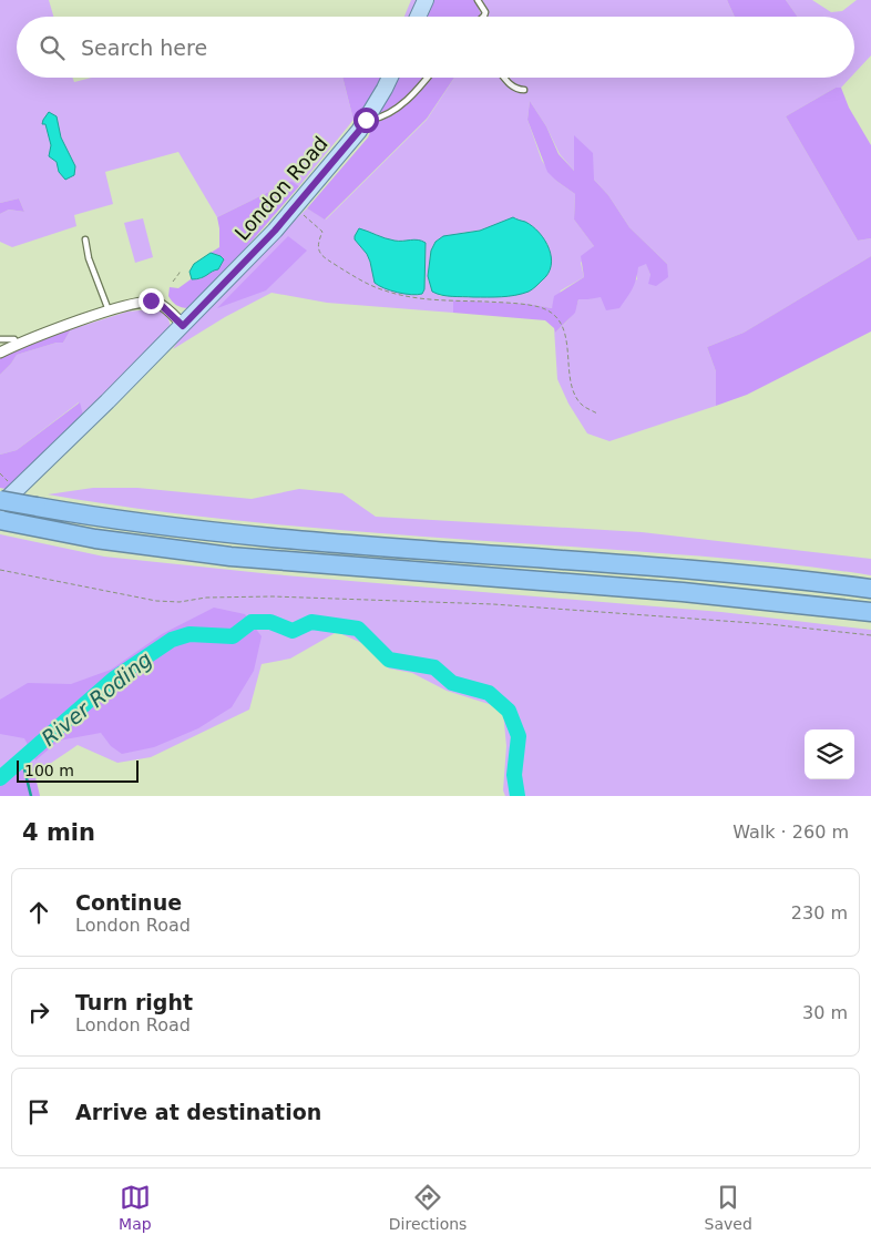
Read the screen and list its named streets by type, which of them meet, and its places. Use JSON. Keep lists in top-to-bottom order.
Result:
{
  "streets": {
    "main road": ["London Road"]
  },
  "water": ["River Roding"],
  "scale_bar": "100 m",
  "page": {
    "search": "Search here",
    "scale": "100 m",
    "heading": ["4 min", "Walk · 260 m"],
    "list": [
      ["Continue", "London Road", "230 m"],
      ["Turn right", "London Road", "30 m"],
      "Arrive at destination"
    ],
    "nav": ["Map", "Directions", "Saved"]
  }
}
